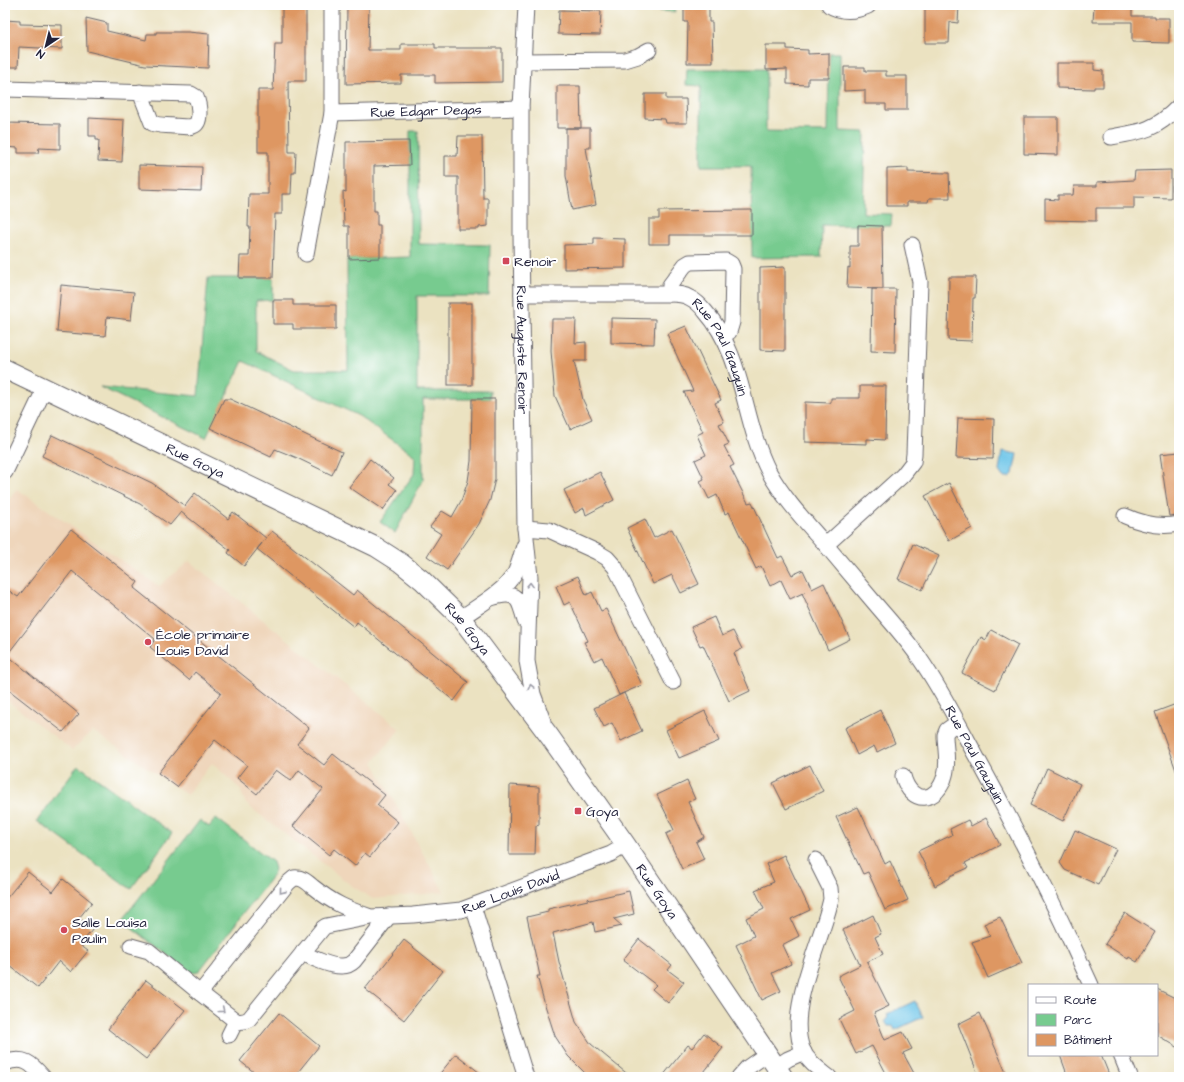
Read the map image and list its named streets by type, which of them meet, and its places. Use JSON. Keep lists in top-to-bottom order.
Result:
{
  "streets": {
    "street": [
      "Rue Edgar Degas",
      "Rue Auguste Renoir",
      "Rue Paul Gauguin",
      "Rue Goya",
      "Rue Louis David"
    ]
  },
  "crossings": [
    ["Rue Edgar Degas", "Rue Auguste Renoir"],
    ["Rue Auguste Renoir", "Rue Paul Gauguin"],
    ["Rue Goya", "Rue Louis David"]
  ],
  "places": {
    "transit": ["Renoir", "Goya"],
    "other": ["École primaire Louis David", "Salle Louisa Paulin"]
  },
  "legend": ["Route", "Parc", "Bâtiment"],
  "north": "bottom left"
}
